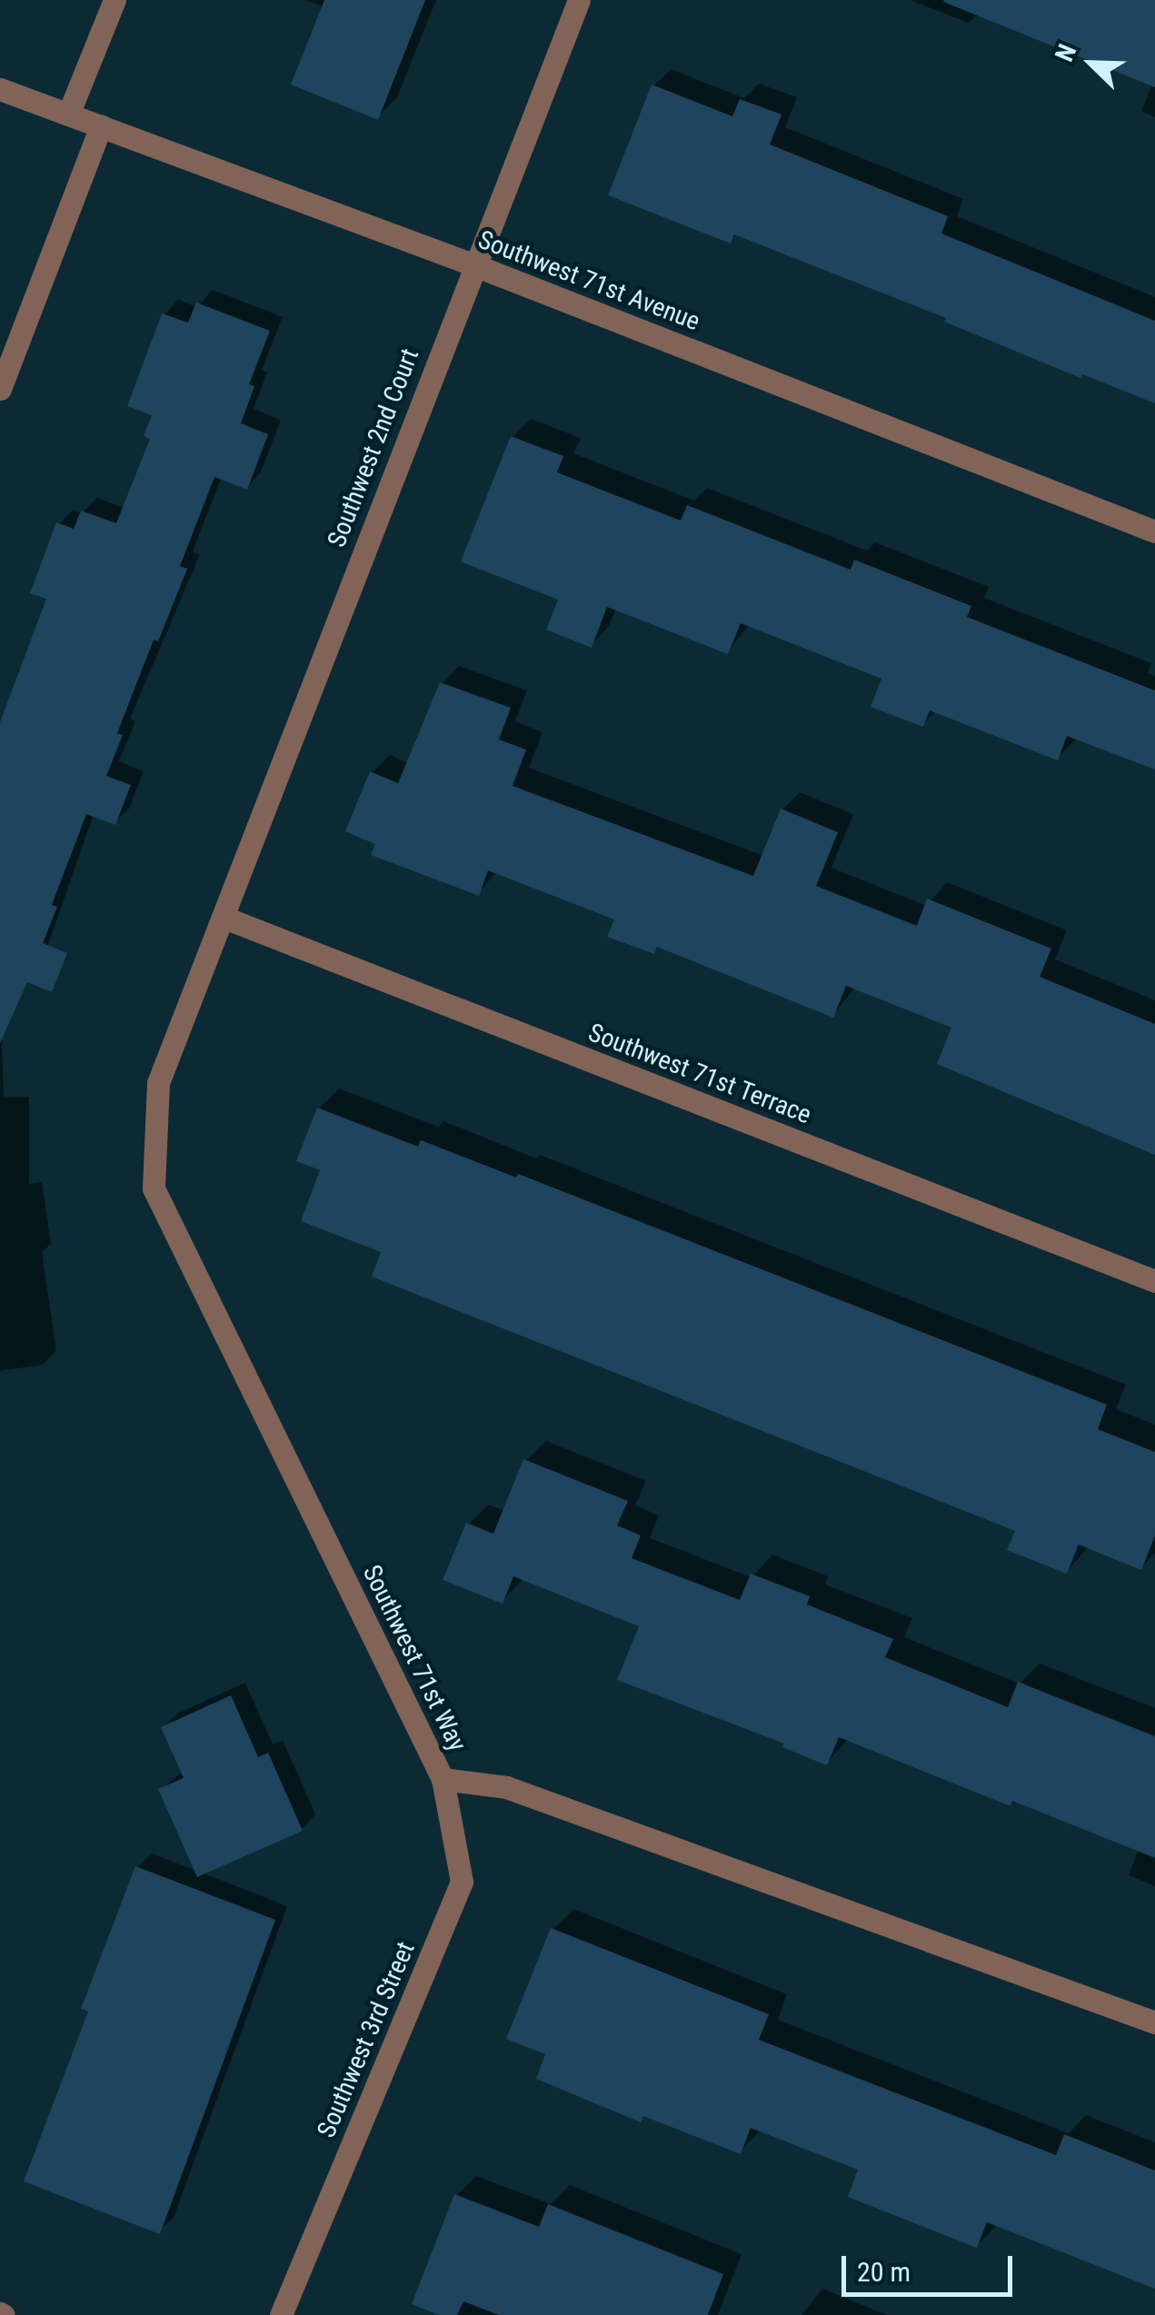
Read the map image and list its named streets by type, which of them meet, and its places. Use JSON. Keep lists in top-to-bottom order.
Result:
{
  "streets": {
    "street": [
      "Southwest 71st Avenue",
      "Southwest 2nd Court",
      "Southwest 71st Terrace",
      "Southwest 71st Way",
      "Southwest 3rd Street"
    ]
  },
  "crossings": [
    ["Southwest 71st Avenue", "Southwest 2nd Court"],
    ["Southwest 2nd Court", "Southwest 71st Terrace"],
    ["Southwest 2nd Court", "Southwest 71st Way"],
    ["Southwest 71st Terrace", "Southwest 71st Way"],
    ["Southwest 71st Way", "Southwest 3rd Street"]
  ],
  "scale_bar": "20 m",
  "north": "top left"
}
